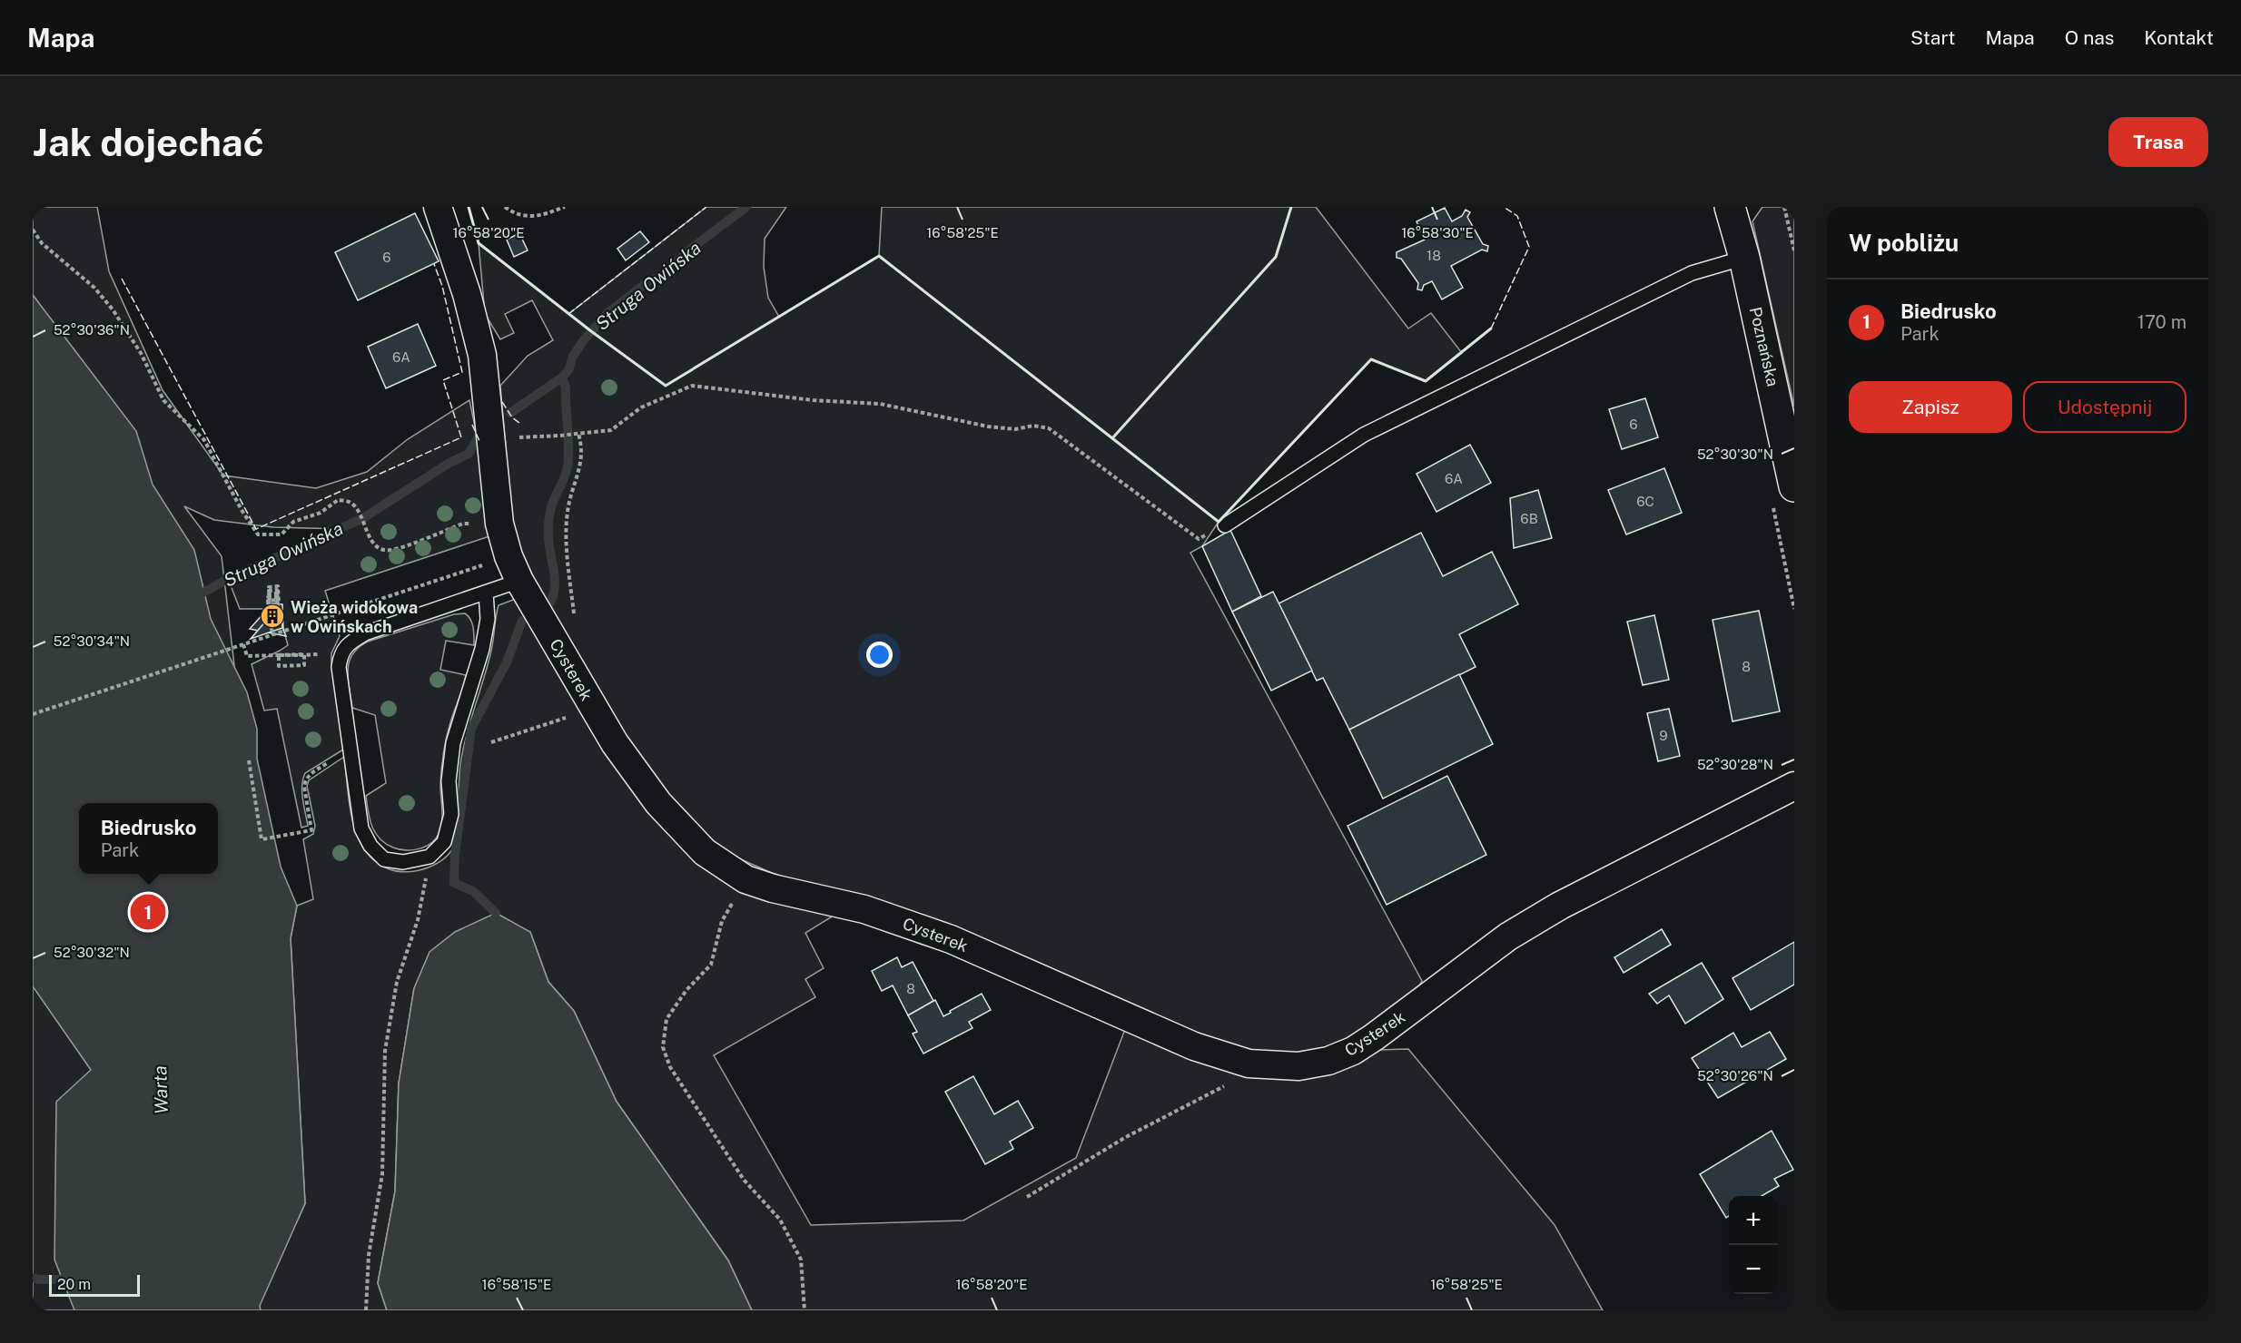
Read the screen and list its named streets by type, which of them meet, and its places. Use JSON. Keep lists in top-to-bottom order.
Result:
{
  "streets": {
    "main road": ["Poznańska"],
    "street": ["Cysterek"]
  },
  "water": ["Struga Owińska", "Warta"],
  "places": {
    "building": ["Wieża widokowa w Owińskach"]
  },
  "house_numbers": [
    "18",
    "6",
    "6A",
    "6",
    "6A",
    "6C",
    "6B",
    "8",
    "9",
    "8"
  ],
  "scale_bar": "20 m",
  "page": {
    "header": "Mapa",
    "nav": [
      "Start",
      "Mapa",
      "O nas",
      "Kontakt"
    ],
    "buttons": [
      "Trasa",
      ["Zapisz", "Udostępnij"]
    ],
    "title": "Jak dojechać",
    "heading": "W pobliżu",
    "list": [
      {
        "mark": "1",
        "name": "Biedrusko",
        "note": "Park",
        "value": "170 m"
      }
    ],
    "popup": ["Biedrusko", "Park"],
    "pins": "1",
    "map_buttons": ["+", "−"],
    "scale": "20 m"
  },
  "coordinates": [
    "16°58'30\"E",
    "16°58'20\"E",
    "16°58'25\"E",
    "52°30'36\"N",
    "52°30'30\"N",
    "52°30'34\"N",
    "52°30'28\"N",
    "52°30'32\"N",
    "52°30'26\"N",
    "16°58'15\"E"
  ]
}
